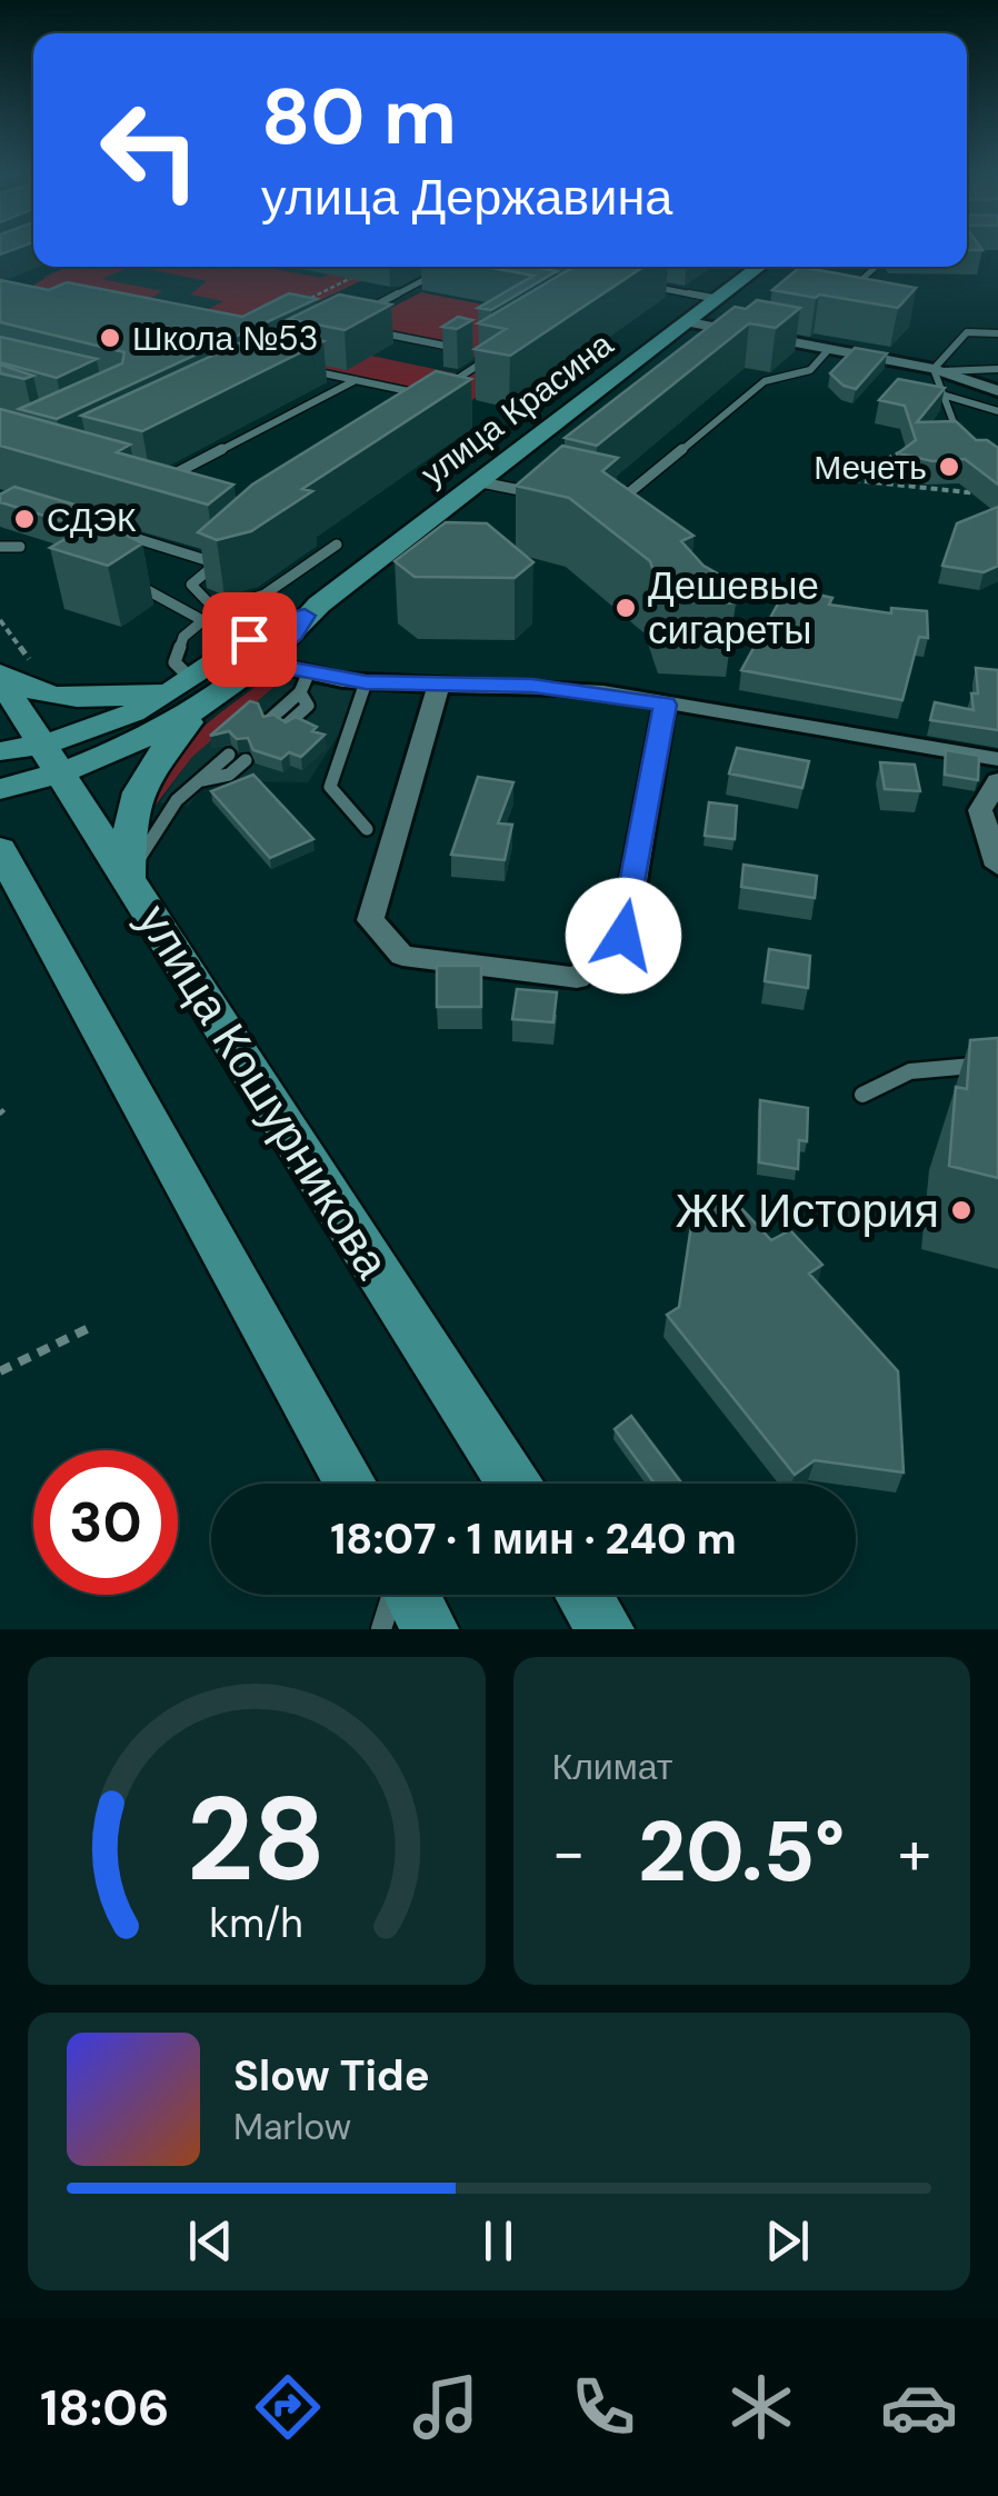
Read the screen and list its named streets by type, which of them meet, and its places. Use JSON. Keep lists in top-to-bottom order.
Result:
{
  "streets": {
    "main road": ["улица Красина", "улица Кошурникова"]
  },
  "crossings": [
    ["улица Красина", "улица Кошурникова"]
  ],
  "places": [
    "Школа №53",
    "Мечеть",
    "СДЭК",
    "Дешевые сигареты",
    "ЖК История"
  ],
  "page": {
    "turn": ["80 m", "улица Державина"],
    "limit": "30",
    "trip": "18:07 · 1 мин · 240 m",
    "tile": "Климат",
    "heat": ["−", "20.5°", "+"],
    "song": ["Slow Tide", "Marlow"],
    "tabs": "18:06",
    "gauge": ["28", "km/h"]
  }
}
